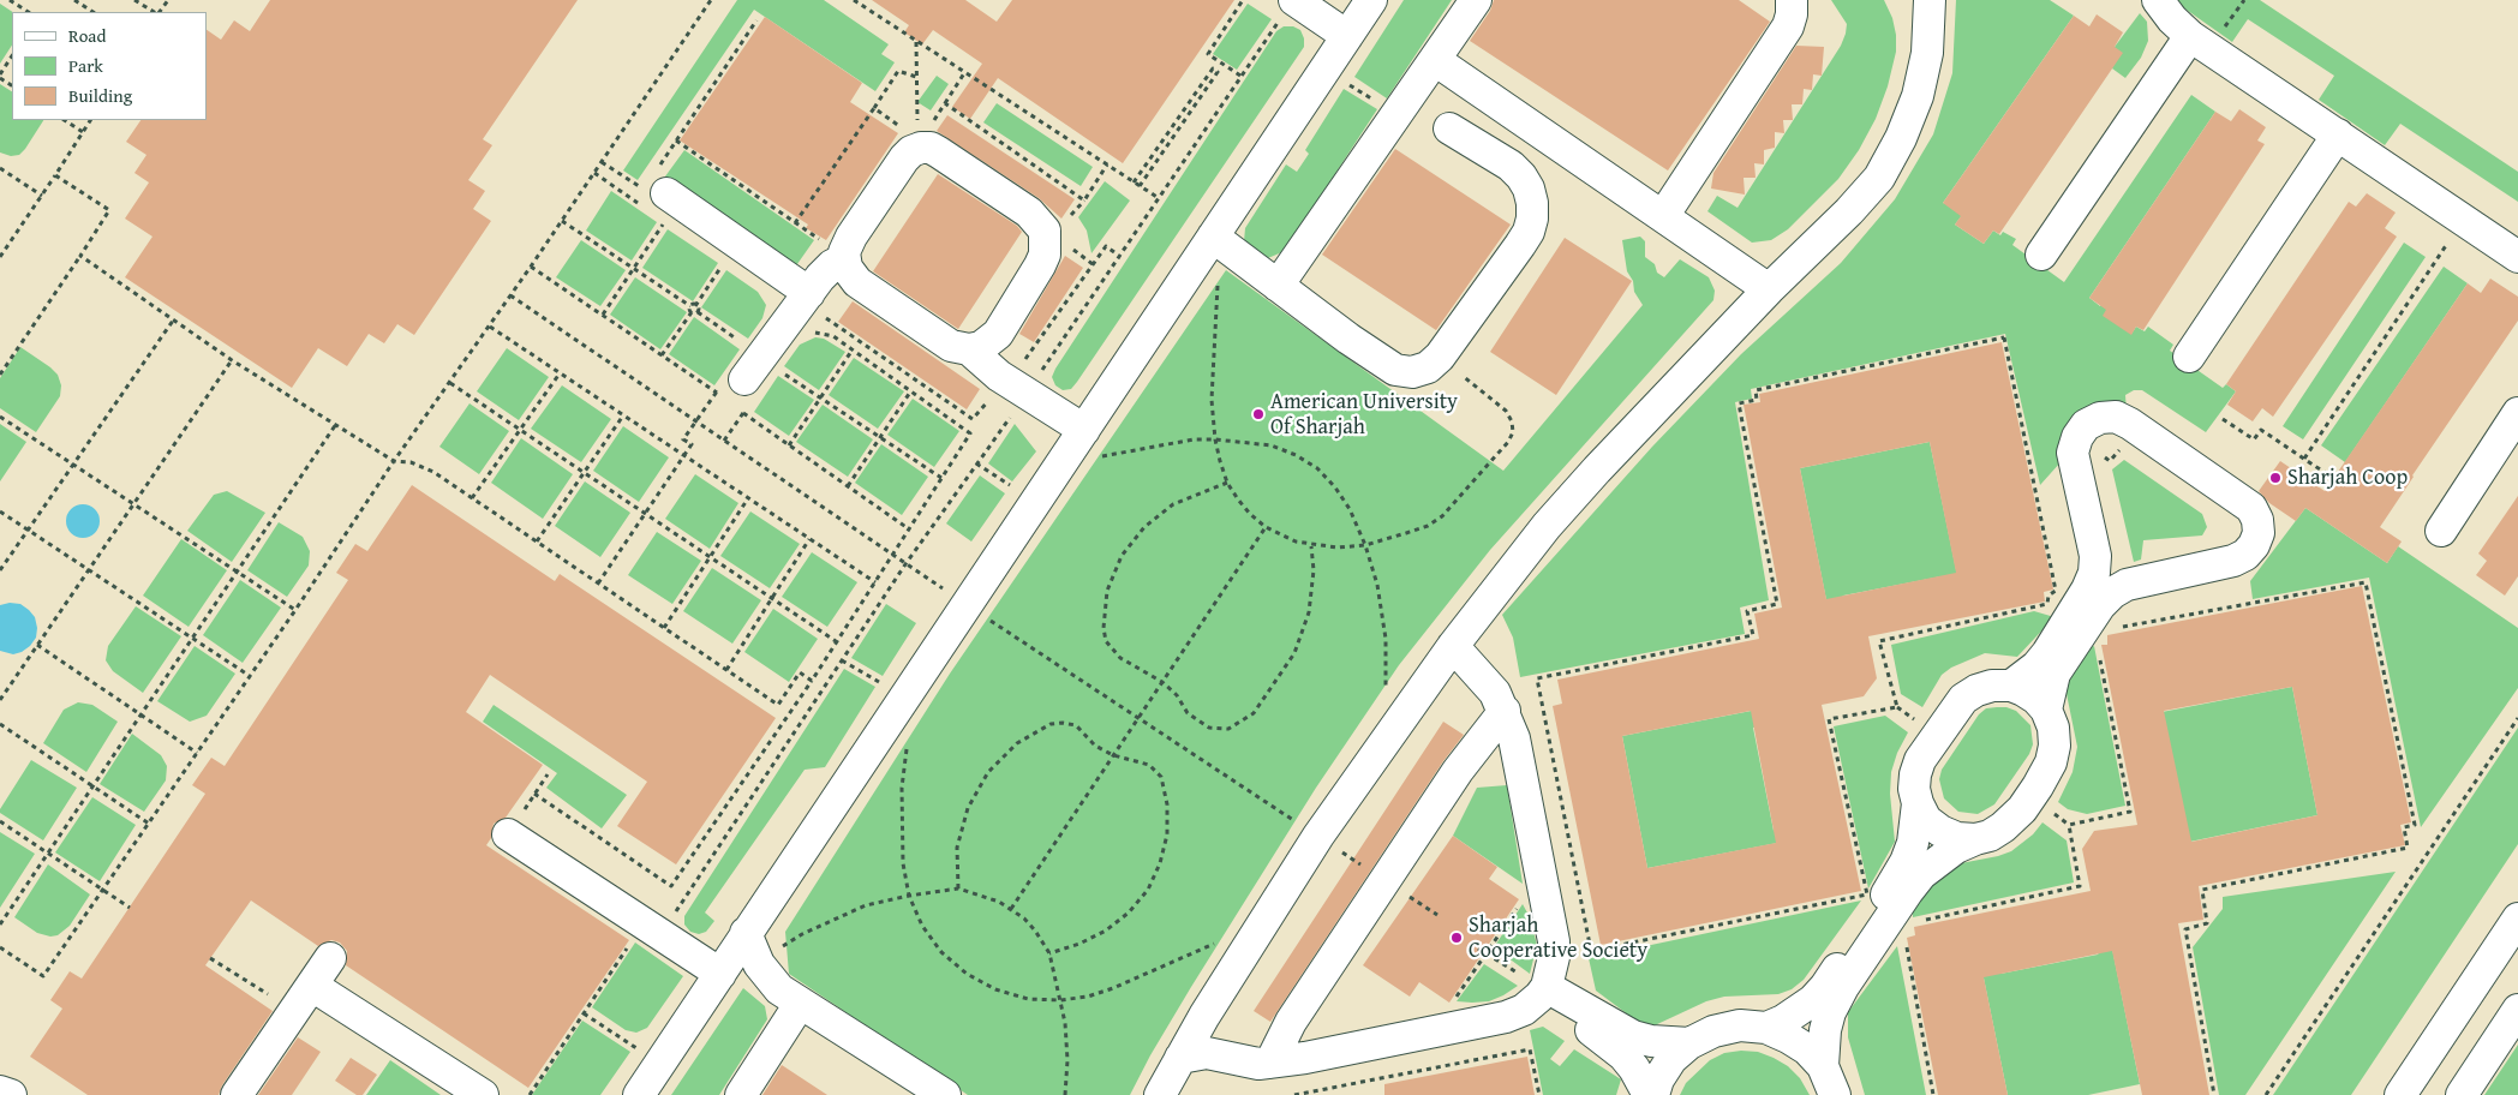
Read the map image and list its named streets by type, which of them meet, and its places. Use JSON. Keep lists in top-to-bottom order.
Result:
{
  "places": ["American University Of Sharjah", "Sharjah Coop", "Sharjah Cooperative Society"],
  "legend": ["Road", "Park", "Building"]
}
